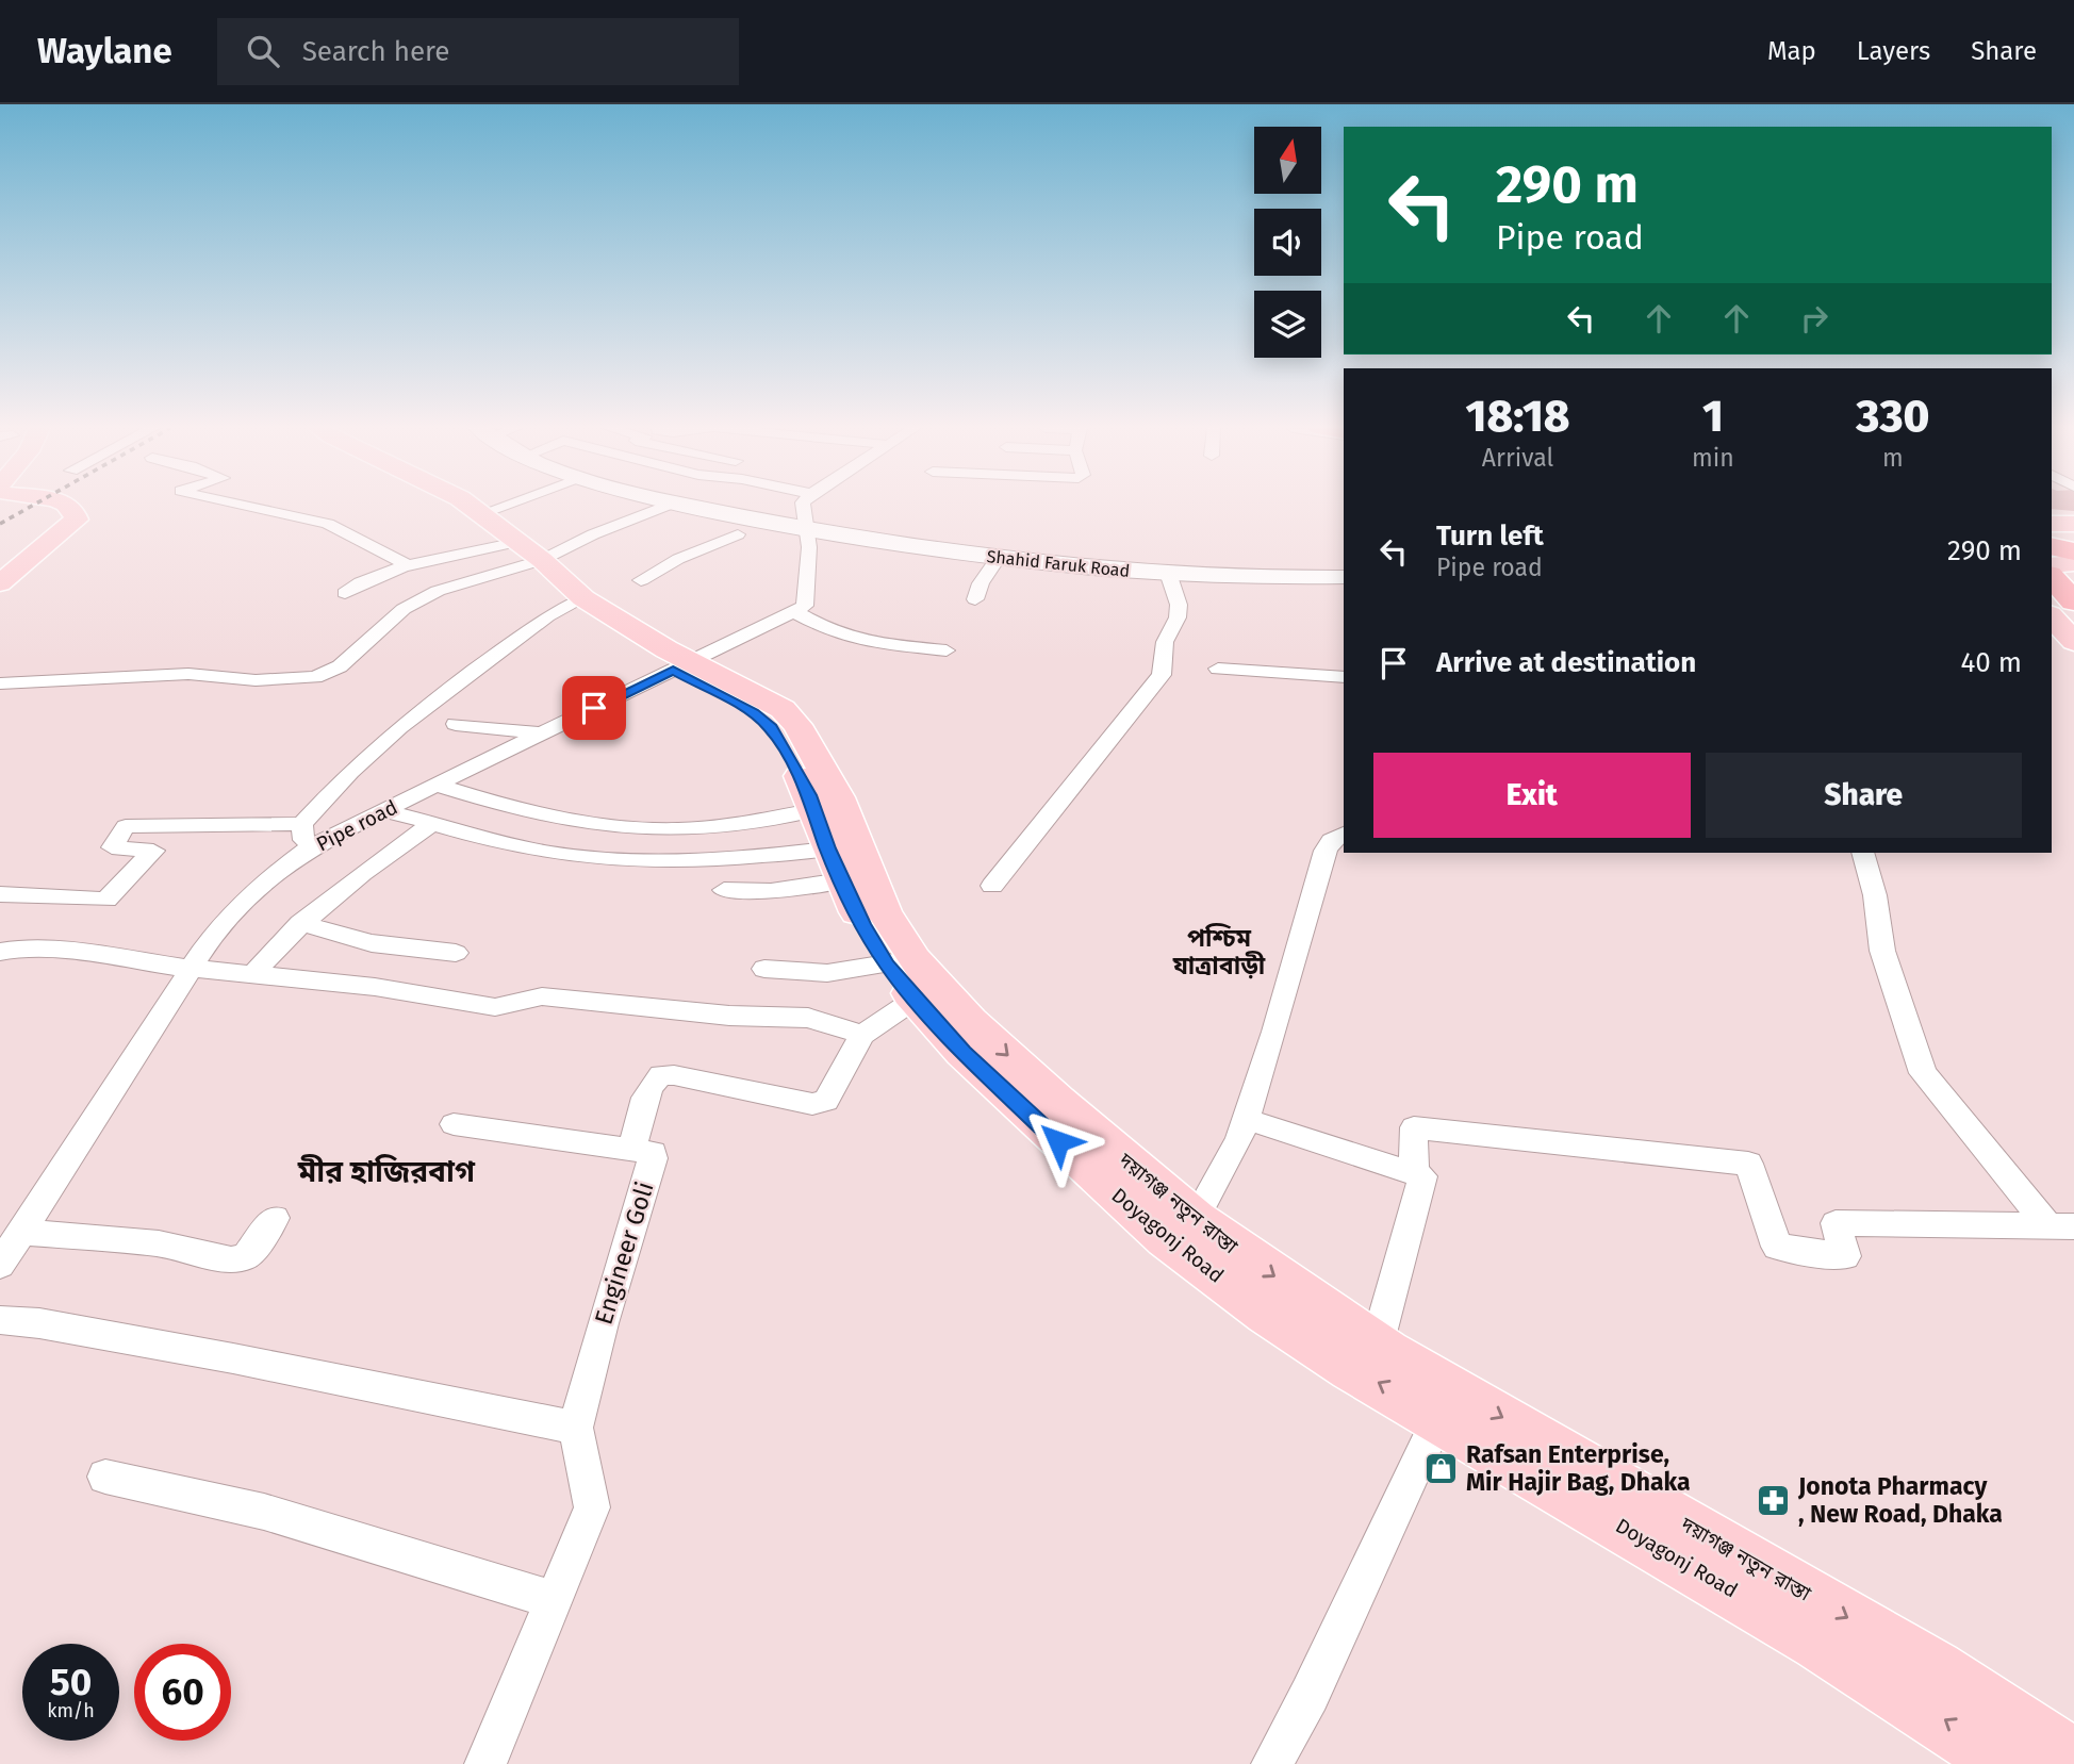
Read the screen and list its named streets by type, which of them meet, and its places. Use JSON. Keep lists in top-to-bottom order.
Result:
{
  "streets": {
    "main road": ["Shahid Faruk Road", "দয়াগঞ্জ নতুন রাস্তা", "Doyagonj Road"],
    "street": ["Pipe road", "Engineer Goli"]
  },
  "crossings": [
    ["Pipe road", "Doyagonj Road"],
    ["দয়াগঞ্জ নতুন রাস্তা", "Doyagonj Road"],
    ["দয়াগঞ্জ নতুন রাস্তা", "Engineer Goli"],
    ["Doyagonj Road", "Engineer Goli"]
  ],
  "one_way": ["দয়াগঞ্জ নতুন রাস্তা", "Doyagonj Road"],
  "districts": ["পশ্চিম যাত্রাবাড়ী", "মীর হাজিরবাগ"],
  "places": {
    "shop": ["Rafsan Enterprise, Mir Hajir Bag, Dhaka"],
    "pharmacy": ["Jonota Pharmacy , New Road, Dhaka"]
  },
  "north": "top",
  "page": {
    "header": "Waylane",
    "search": "Search here",
    "nav": ["Map", "Layers", "Share"],
    "turn": ["290 m", "Pipe road"],
    "eta": [
      "18:18",
      "Arrival",
      "1",
      "min",
      "330",
      "m"
    ],
    "list": [
      {
        "name": "Turn left",
        "note": "Pipe road",
        "value": "290 m"
      },
      {
        "name": "Arrive at destination",
        "value": "40 m"
      }
    ],
    "buttons": ["Exit", "Share"],
    "speed": "50 km/h",
    "limit": "60"
  }
}
